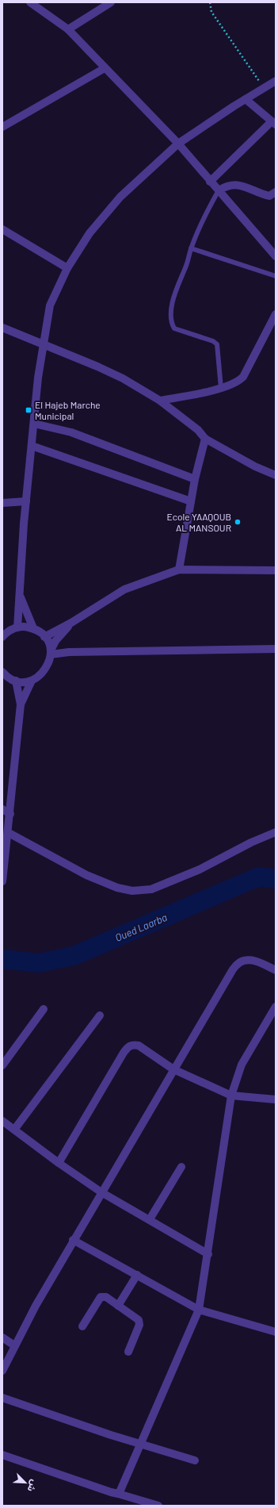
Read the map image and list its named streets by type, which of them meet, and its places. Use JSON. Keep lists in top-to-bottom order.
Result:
{
  "water": ["Oued Laarba"],
  "places": {
    "transit": ["El Hajeb Marche Municipal"],
    "other": ["Ecole YAAQOUB AL MANSOUR"]
  },
  "north": "bottom right"
}
